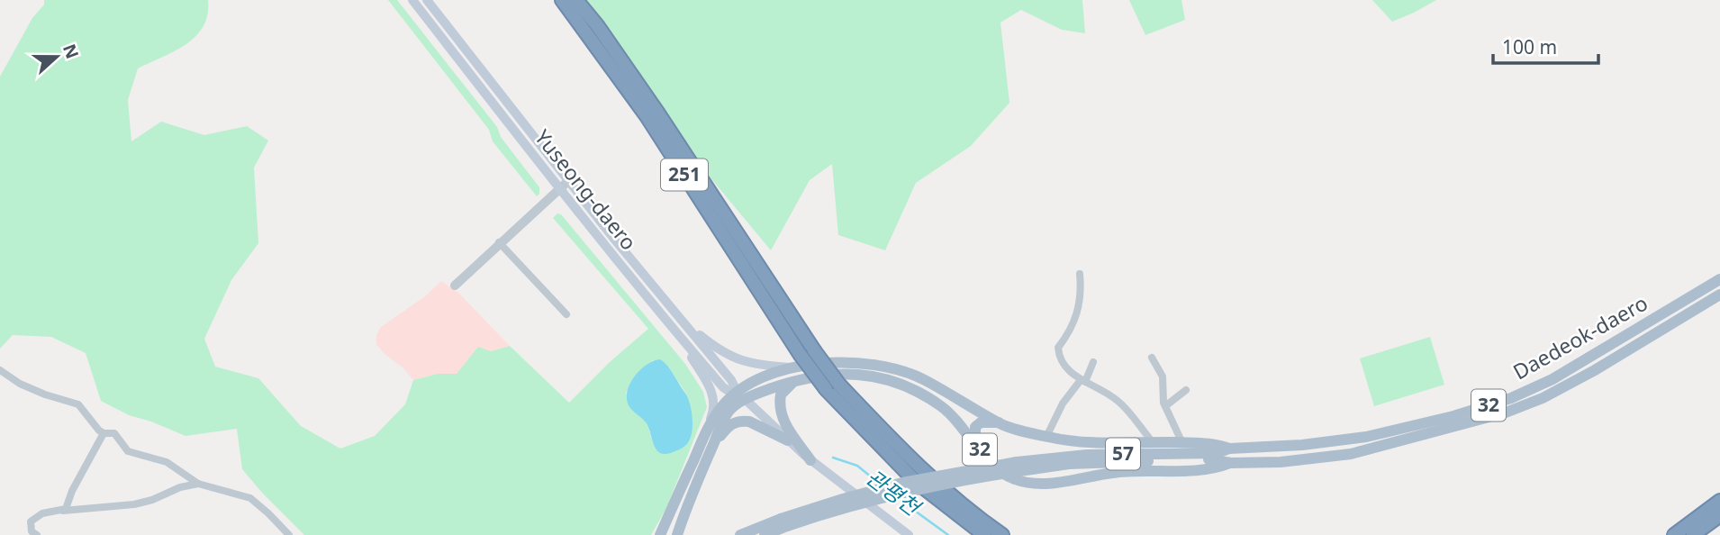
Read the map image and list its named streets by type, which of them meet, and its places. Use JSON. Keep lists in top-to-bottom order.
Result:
{
  "streets": {
    "highway": ["251"],
    "main road": [
      "Yuseong-daero",
      "Daedeok-daero",
      "32",
      "57"
    ]
  },
  "crossings": [
    ["Yuseong-daero", "Daedeok-daero"],
    ["Yuseong-daero", "32"],
    ["Daedeok-daero", "32"],
    ["Daedeok-daero", "57"]
  ],
  "water": ["관평천"],
  "scale_bar": "100 m",
  "north": "right"
}
